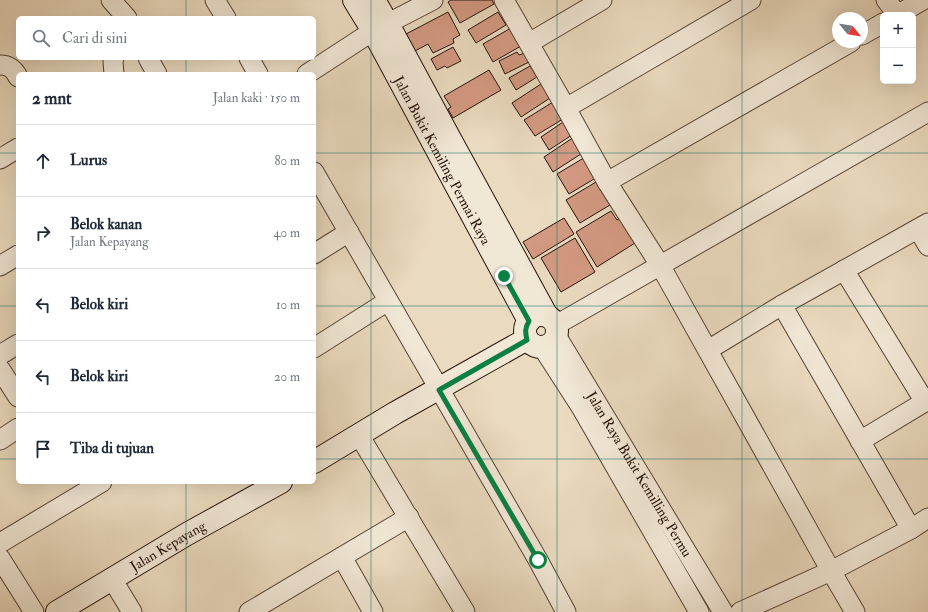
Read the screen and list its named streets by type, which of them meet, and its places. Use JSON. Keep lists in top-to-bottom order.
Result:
{
  "streets": {
    "street": ["Jalan Bukit Kemiling Permai Raya", "Jalan Raya Bukit Kemilling Permu", "Jalan Kepayang"]
  },
  "crossings": [
    ["Jalan Bukit Kemiling Permai Raya", "Jalan Raya Bukit Kemilling Permu"]
  ],
  "north": "bottom right",
  "page": {
    "map_buttons": ["+", "−"],
    "search": "Cari di sini",
    "heading": ["2 mnt", "Jalan kaki · 150 m"],
    "list": [
      ["Lurus", "80 m"],
      ["Belok kanan", "Jalan Kepayang", "40 m"],
      ["Belok kiri", "10 m"],
      ["Belok kiri", "20 m"],
      "Tiba di tujuan"
    ]
  }
}
